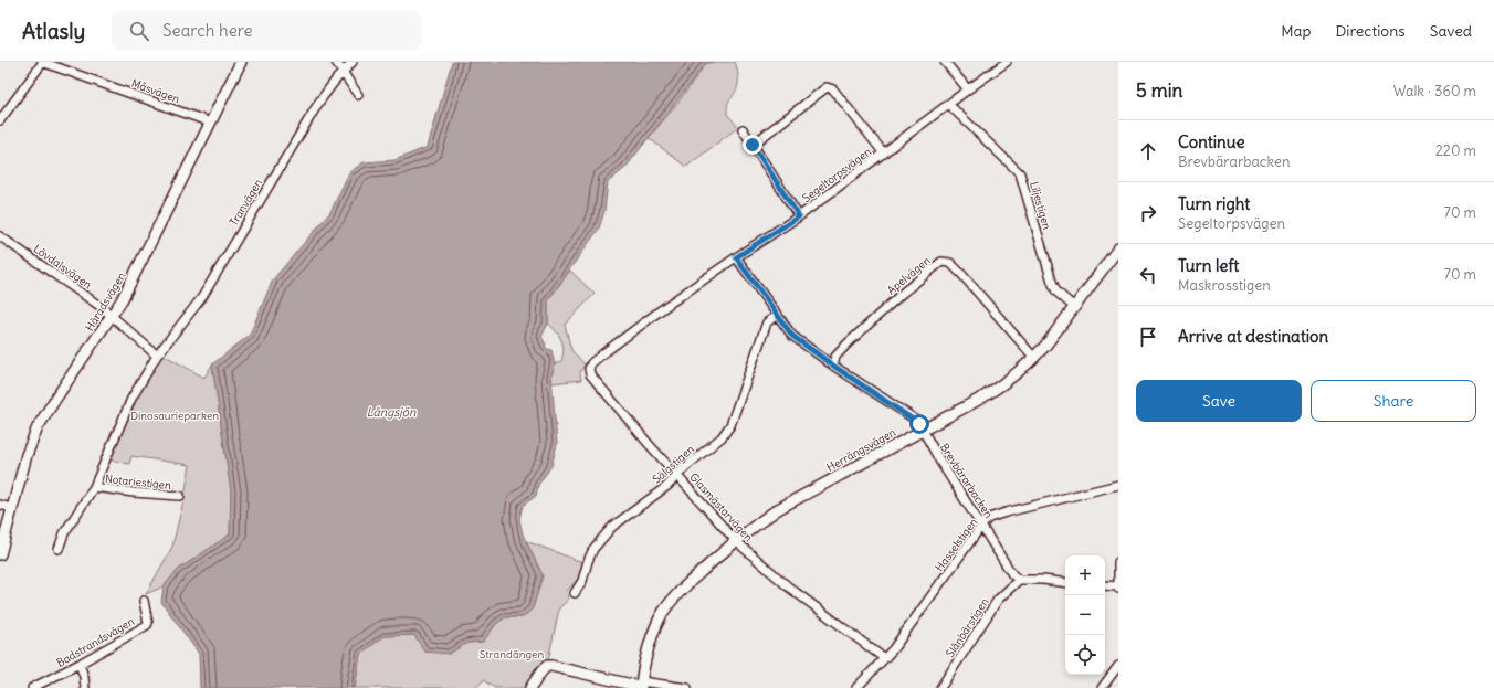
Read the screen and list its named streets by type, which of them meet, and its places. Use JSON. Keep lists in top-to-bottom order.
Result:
{
  "streets": {
    "street": [
      "Måsvägen",
      "Segeltorpsvägen",
      "Tranvägen",
      "Liljestigen",
      "Lövdalsvägen",
      "Apelvägen",
      "Häradsvägen",
      "Herrängsvägen",
      "Sälgstigen",
      "Brevbärarbacken",
      "Notariestigen",
      "Glasmästarvägen",
      "Hasselstigen",
      "Slånbärstigen",
      "Badstrandsvägen"
    ]
  },
  "crossings": [
    ["Måsvägen", "Häradsvägen"],
    ["Segeltorpsvägen", "Liljestigen"],
    ["Segeltorpsvägen", "Brevbärarbacken"],
    ["Segeltorpsvägen", "Glasmästarvägen"],
    ["Tranvägen", "Notariestigen"],
    ["Liljestigen", "Herrängsvägen"],
    ["Lövdalsvägen", "Häradsvägen"],
    ["Apelvägen", "Herrängsvägen"],
    ["Apelvägen", "Brevbärarbacken"],
    ["Herrängsvägen", "Brevbärarbacken"],
    ["Herrängsvägen", "Glasmästarvägen"],
    ["Sälgstigen", "Brevbärarbacken"],
    ["Sälgstigen", "Glasmästarvägen"],
    ["Brevbärarbacken", "Hasselstigen"],
    ["Brevbärarbacken", "Slånbärstigen"],
    ["Glasmästarvägen", "Hasselstigen"]
  ],
  "water": ["Långsjön"],
  "parks": ["Dinosaurieparken", "Strandängen"],
  "page": {
    "header": "Atlasly",
    "search": "Search here",
    "nav": ["Map", "Directions", "Saved"],
    "heading": ["5 min", "Walk · 360 m"],
    "list": [
      ["Continue", "Brevbärarbacken", "220 m"],
      ["Turn right", "Segeltorpsvägen", "70 m"],
      ["Turn left", "Maskrosstigen", "70 m"],
      "Arrive at destination"
    ],
    "buttons": ["Save", "Share"],
    "map_buttons": ["+", "−"]
  }
}
